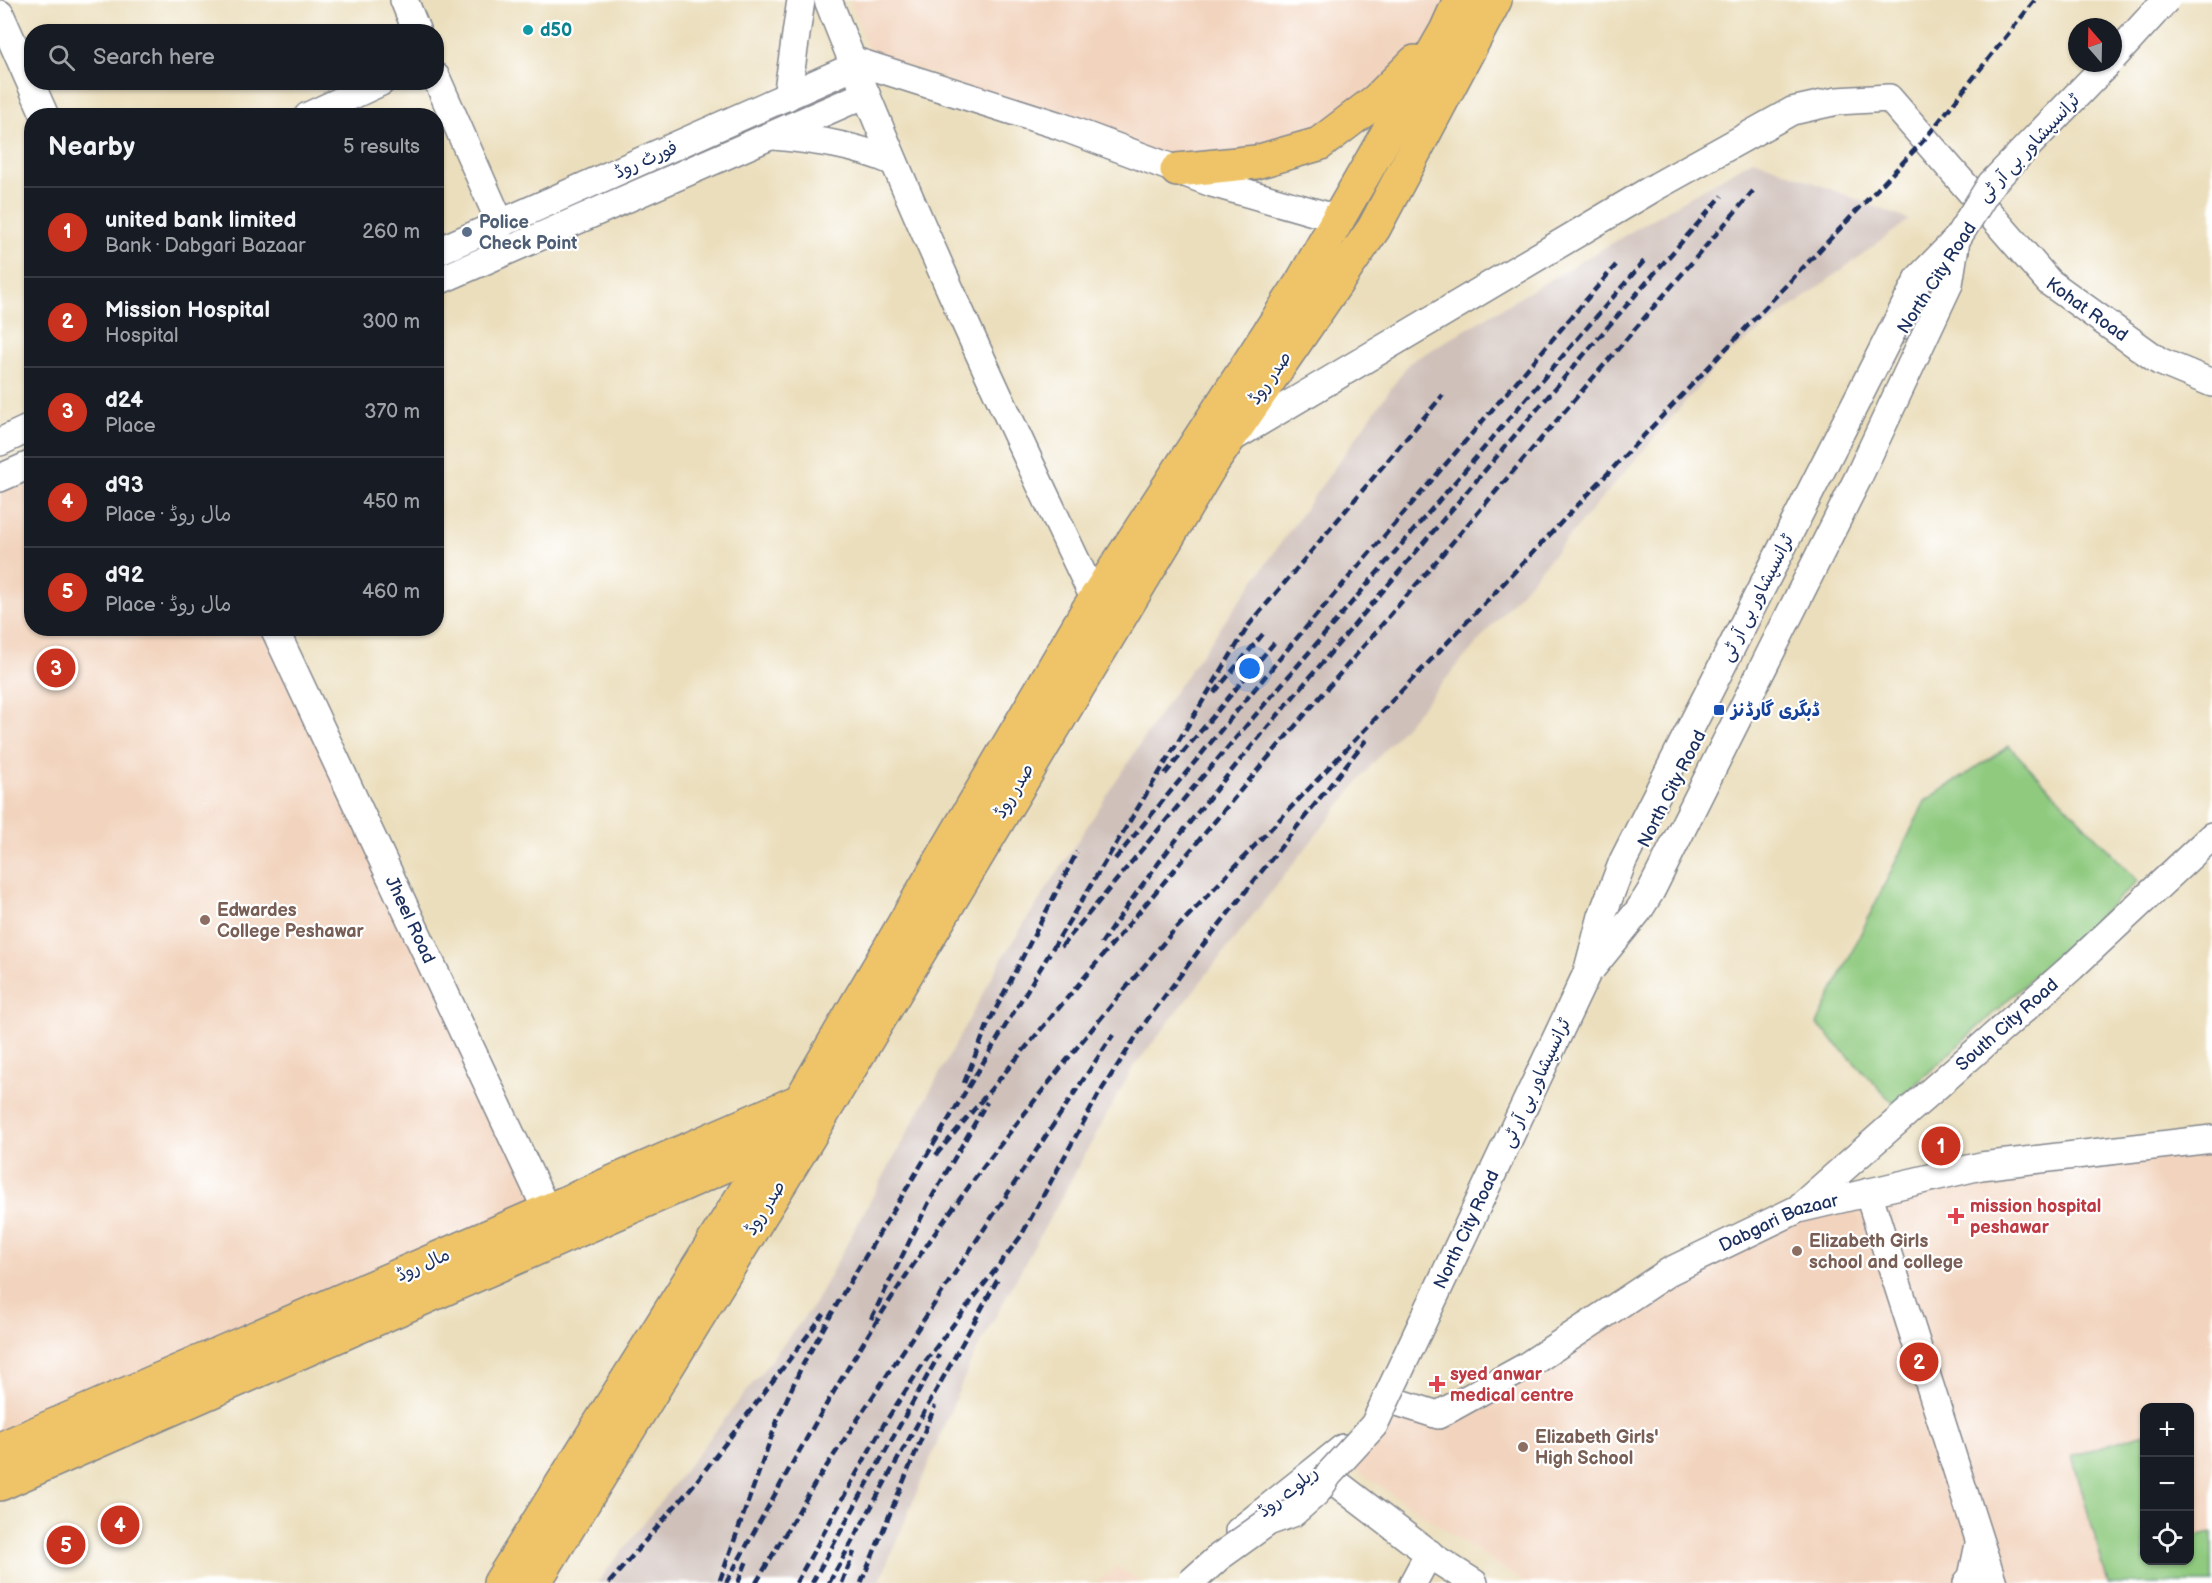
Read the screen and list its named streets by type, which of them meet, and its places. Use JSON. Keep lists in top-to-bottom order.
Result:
{
  "streets": {
    "main road": ["صدر روڈ", "مال روڈ"],
    "street": [
      "ٹرانسپشاور بی آر ٹی",
      "فورٹ روڈ",
      "North City Road",
      "Kohat Road",
      "Jheel Road",
      "South City Road",
      "Dabgari Bazaar",
      "ریلوے روڈ"
    ]
  },
  "crossings": [
    ["North City Road", "Kohat Road"],
    ["North City Road", "Dabgari Bazaar"],
    ["North City Road", "ریلوے روڈ"],
    ["Kohat Road", "صدر روڈ"],
    ["صدر روڈ", "مال روڈ"],
    ["Jheel Road", "مال روڈ"],
    ["South City Road", "Dabgari Bazaar"],
    ["Dabgari Bazaar", "ریلوے روڈ"]
  ],
  "places": {
    "other": [
      "d50",
      "Police Check Point",
      "Edwardes College Peshawar",
      "Elizabeth Girls school and college",
      "Elizabeth Girls' High School"
    ],
    "transit": ["ڈبگری گارڈنز"],
    "health": ["mission hospital peshawar", "syed anwar medical centre"]
  },
  "north": "top",
  "page": {
    "search": "Search here",
    "heading": ["Nearby", "5 results"],
    "list": [
      {
        "mark": "1",
        "name": "united bank limited",
        "note": "Bank · Dabgari Bazaar",
        "value": "260 m"
      },
      {
        "mark": "2",
        "name": "Mission Hospital",
        "note": "Hospital",
        "value": "300 m"
      },
      {
        "mark": "3",
        "name": "d24",
        "note": "Place",
        "value": "370 m"
      },
      {
        "mark": "4",
        "name": "d93",
        "note": "Place · مال روڈ",
        "value": "450 m"
      },
      {
        "mark": "5",
        "name": "d92",
        "note": "Place · مال روڈ",
        "value": "460 m"
      }
    ],
    "pins": [
      "3",
      "1",
      "2",
      "4",
      "5"
    ],
    "map_buttons": ["+", "−"]
  }
}
